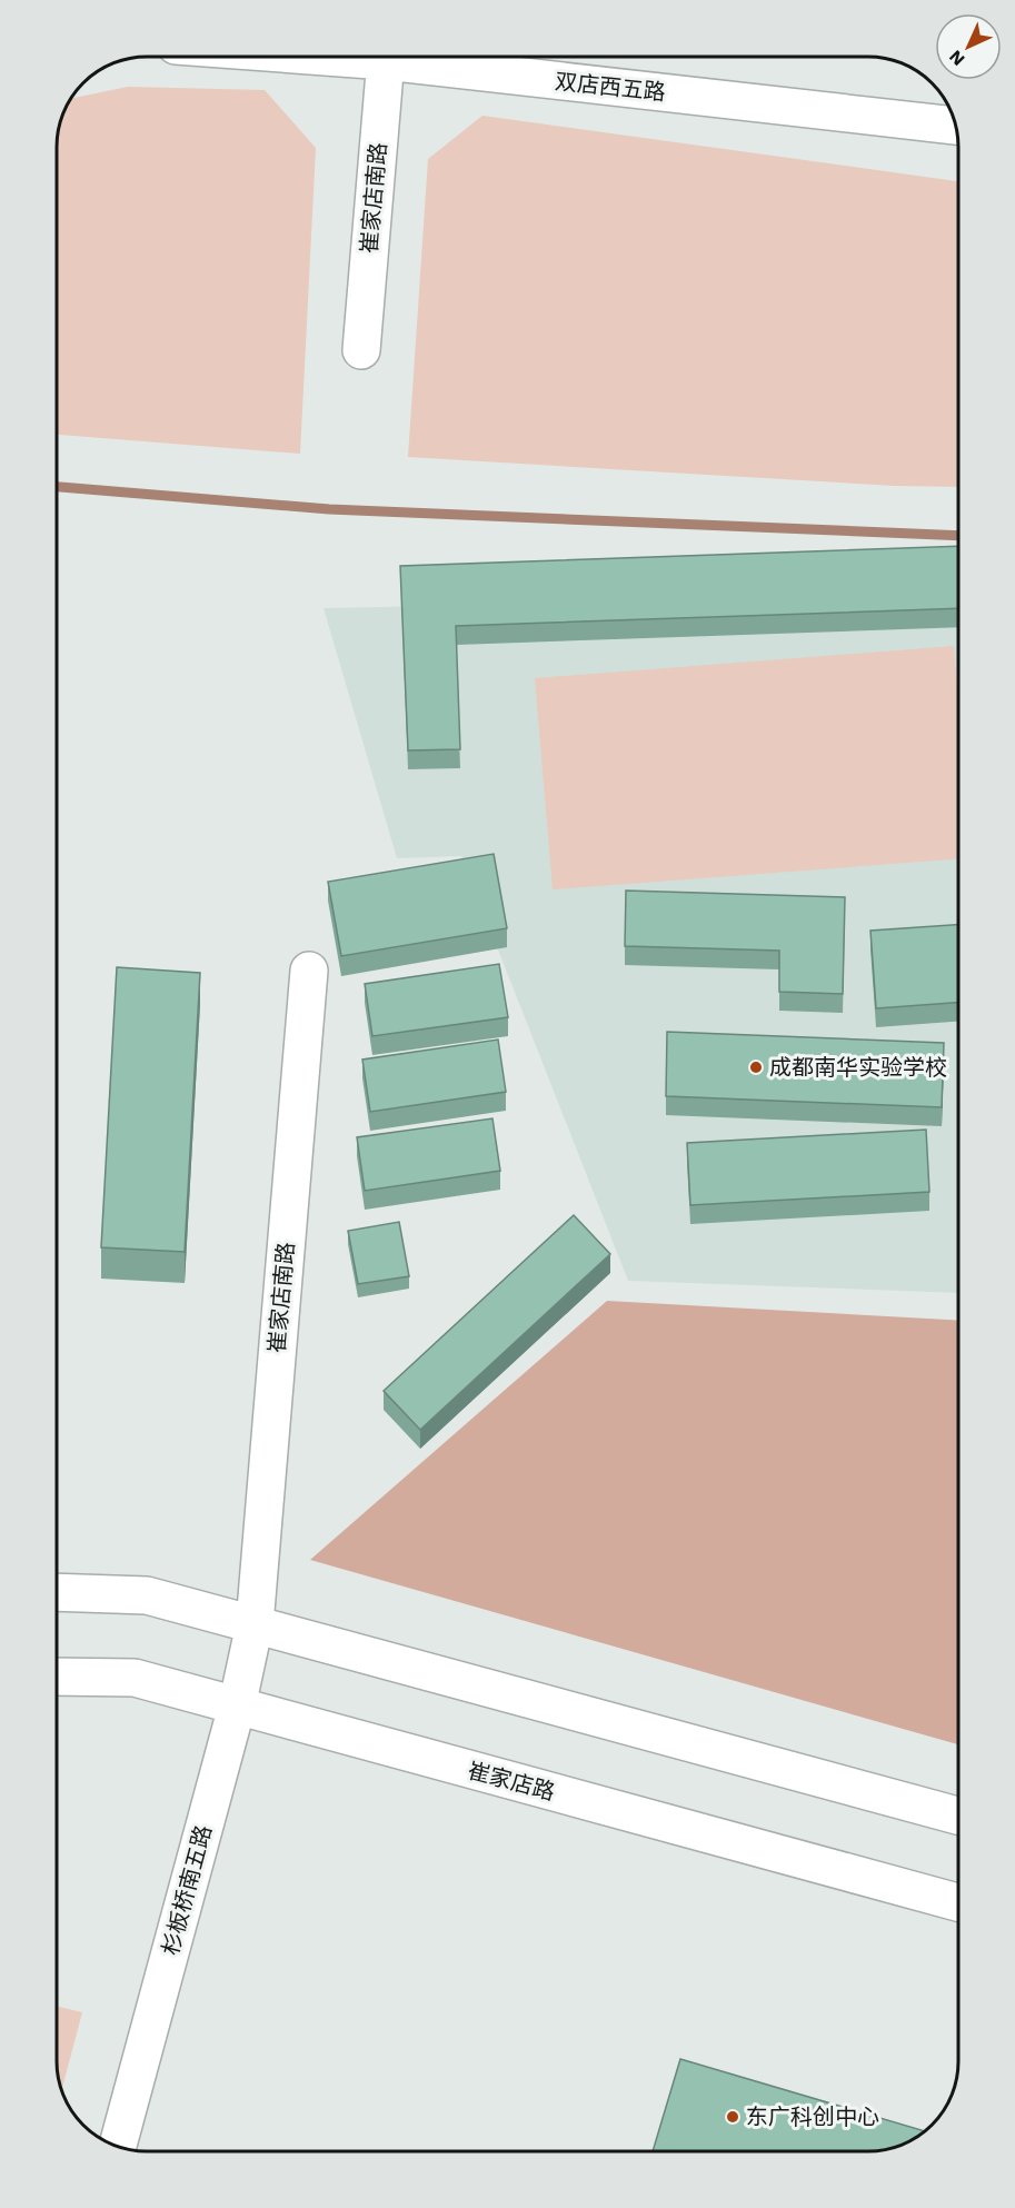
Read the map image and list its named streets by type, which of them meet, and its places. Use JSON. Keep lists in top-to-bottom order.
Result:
{
  "streets": {
    "street": [
      "双店西五路",
      "崔家店南路",
      "崔家店路",
      "杉板桥南五路"
    ]
  },
  "crossings": [
    ["崔家店南路", "杉板桥南五路"],
    ["崔家店路", "杉板桥南五路"]
  ],
  "places": ["成都南华实验学校", "东广科创中心"],
  "north": "bottom left"
}
